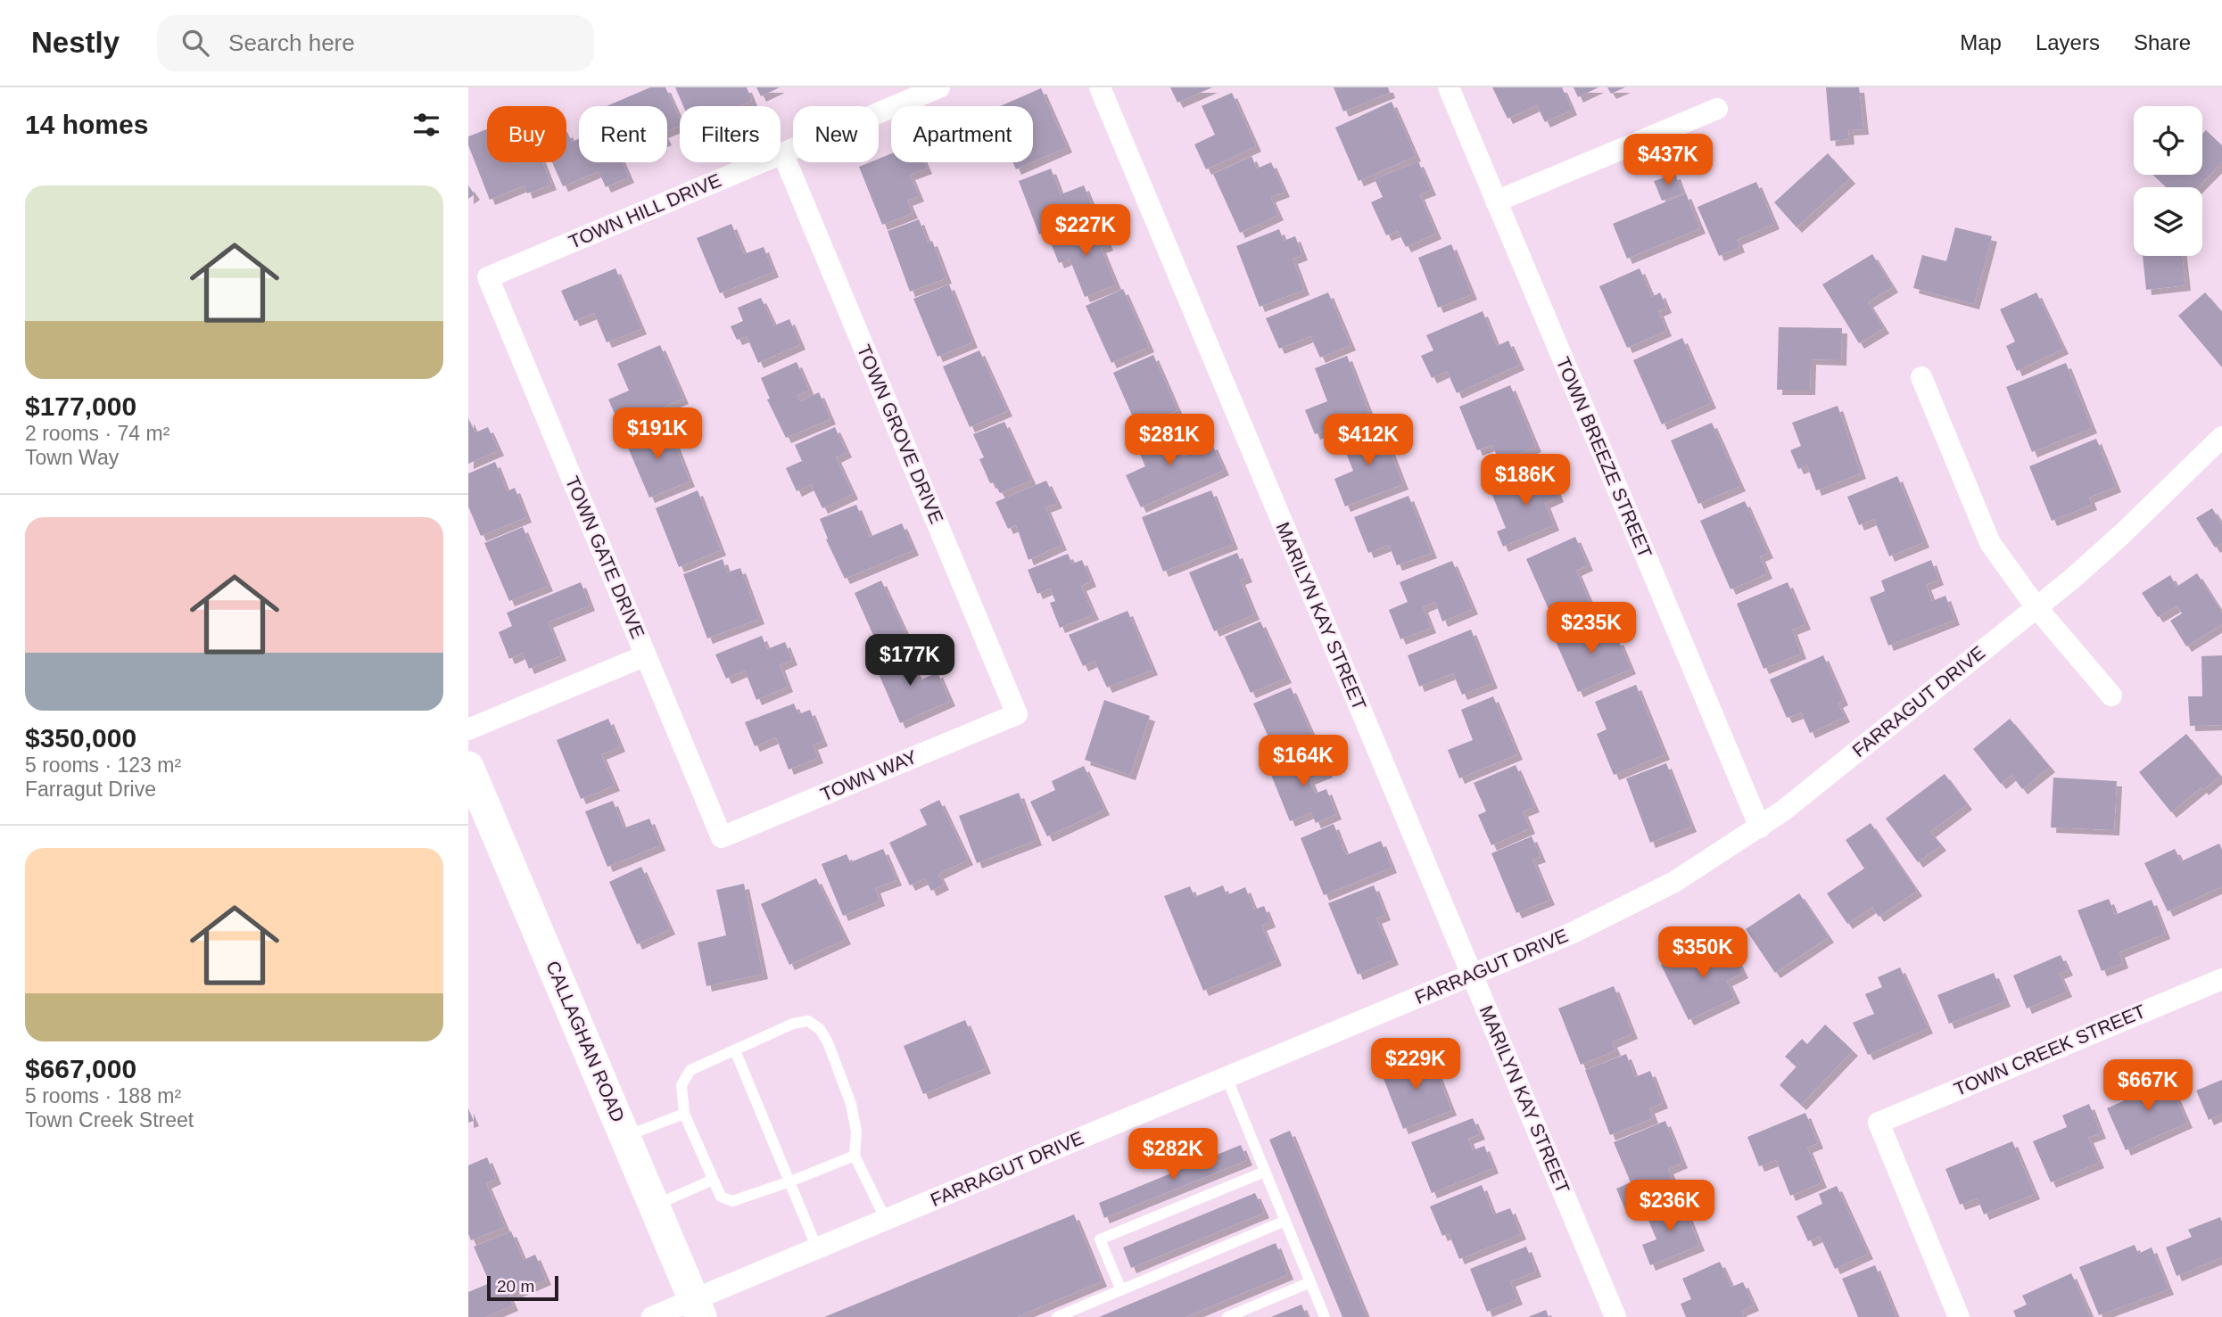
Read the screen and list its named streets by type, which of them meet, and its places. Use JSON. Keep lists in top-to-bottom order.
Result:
{
  "streets": {
    "main road": ["CALLAGHAN ROAD"],
    "street": [
      "TOWN HILL DRIVE",
      "TOWN GROVE DRIVE",
      "TOWN BREEZE STREET",
      "TOWN GATE DRIVE",
      "MARILYN KAY STREET",
      "FARRAGUT DRIVE",
      "TOWN WAY",
      "TOWN CREEK STREET"
    ]
  },
  "crossings": [
    ["TOWN HILL DRIVE", "TOWN GROVE DRIVE"],
    ["TOWN HILL DRIVE", "TOWN GATE DRIVE"],
    ["TOWN GROVE DRIVE", "TOWN WAY"],
    ["TOWN BREEZE STREET", "FARRAGUT DRIVE"],
    ["TOWN GATE DRIVE", "TOWN WAY"],
    ["MARILYN KAY STREET", "FARRAGUT DRIVE"],
    ["FARRAGUT DRIVE", "CALLAGHAN ROAD"]
  ],
  "scale_bar": "20 m",
  "page": {
    "header": "Nestly",
    "search": "Search here",
    "nav": ["Map", "Layers", "Share"],
    "heading": "14 homes",
    "chip": [
      "Buy",
      "Rent",
      "Filters",
      "New",
      "Apartment"
    ],
    "price": [
      "$437K",
      "$227K",
      "$191K",
      "$281K",
      "$412K",
      "$186K",
      "$235K",
      "$177K",
      "$164K",
      "$350K",
      "$229K",
      "$667K",
      "$282K",
      "$236K"
    ],
    "list": [
      {
        "name": "$177,000",
        "note": "2 rooms · 74 m² · Town Way"
      },
      {
        "name": "$350,000",
        "note": "5 rooms · 123 m² · Farragut Drive"
      },
      {
        "name": "$667,000",
        "note": "5 rooms · 188 m² · Town Creek Street"
      }
    ],
    "scale": "20 m"
  }
}
